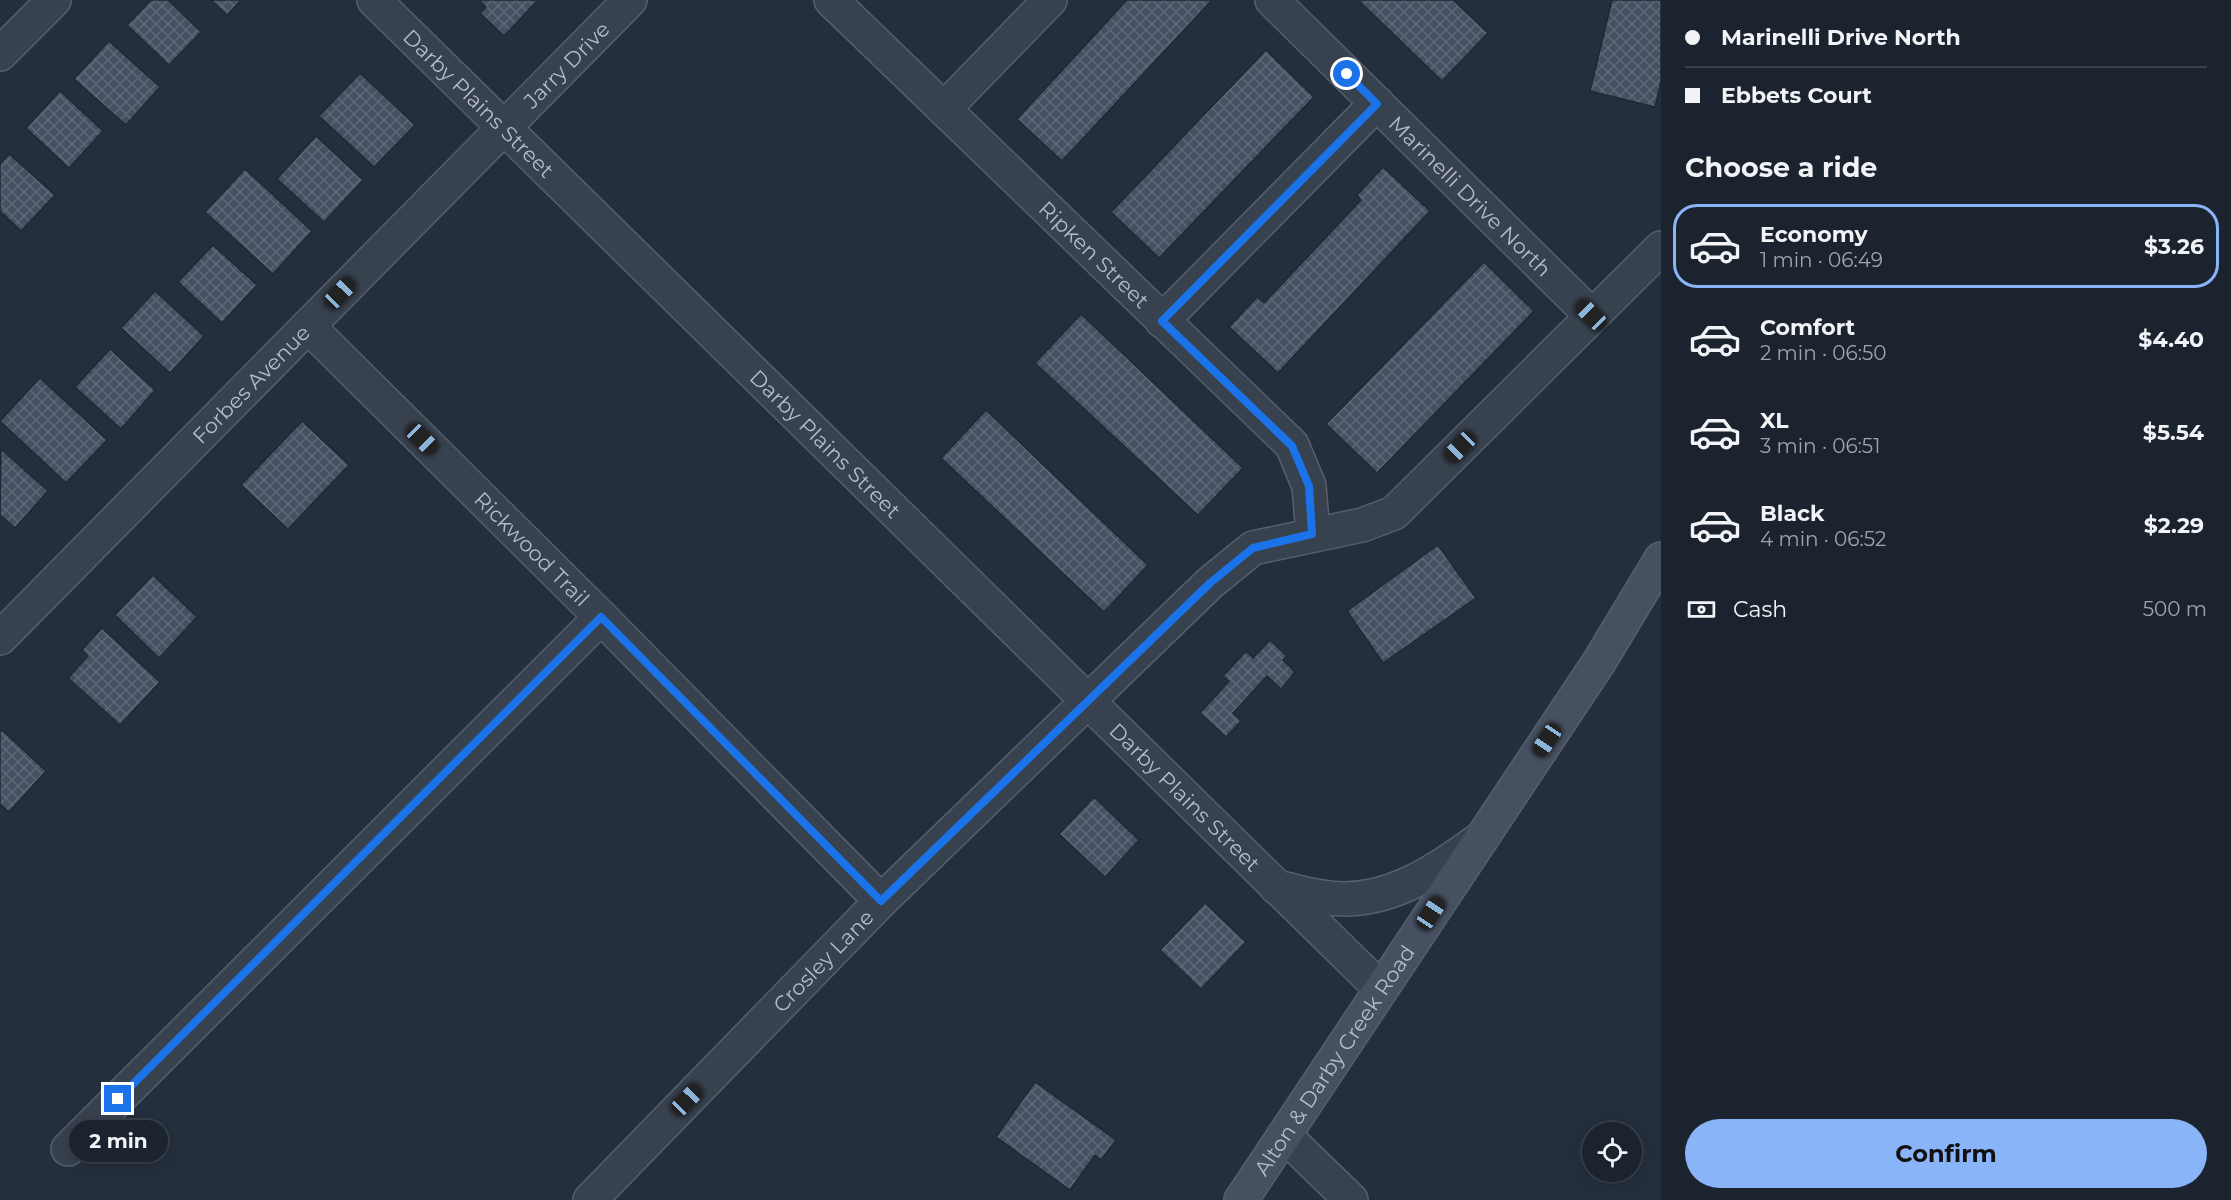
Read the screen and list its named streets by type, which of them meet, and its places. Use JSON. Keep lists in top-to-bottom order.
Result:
{
  "streets": {
    "main road": ["Alton & Darby Creek Road"],
    "street": [
      "Jarry Drive",
      "Darby Plains Street",
      "Marinelli Drive North",
      "Ripken Street",
      "Forbes Avenue",
      "Rickwood Trail",
      "Crosley Lane"
    ]
  },
  "crossings": [
    ["Jarry Drive", "Darby Plains Street"],
    ["Jarry Drive", "Forbes Avenue"],
    ["Darby Plains Street", "Forbes Avenue"],
    ["Darby Plains Street", "Crosley Lane"],
    ["Darby Plains Street", "Alton & Darby Creek Road"],
    ["Marinelli Drive North", "Crosley Lane"],
    ["Ripken Street", "Crosley Lane"],
    ["Forbes Avenue", "Rickwood Trail"],
    ["Rickwood Trail", "Crosley Lane"]
  ],
  "page": {
    "banner": ["Marinelli Drive North", "Ebbets Court"],
    "heading": "Choose a ride",
    "list": [
      {
        "name": "Economy",
        "note": "1 min · 06:49",
        "value": "$3.26"
      },
      {
        "name": "Comfort",
        "note": "2 min · 06:50",
        "value": "$4.40"
      },
      {
        "name": "XL",
        "note": "3 min · 06:51",
        "value": "$5.54"
      },
      {
        "name": "Black",
        "note": "4 min · 06:52",
        "value": "$2.29"
      }
    ],
    "pay": ["Cash", "500 m"],
    "buttons": "Confirm",
    "bubble": "2 min"
  }
}
